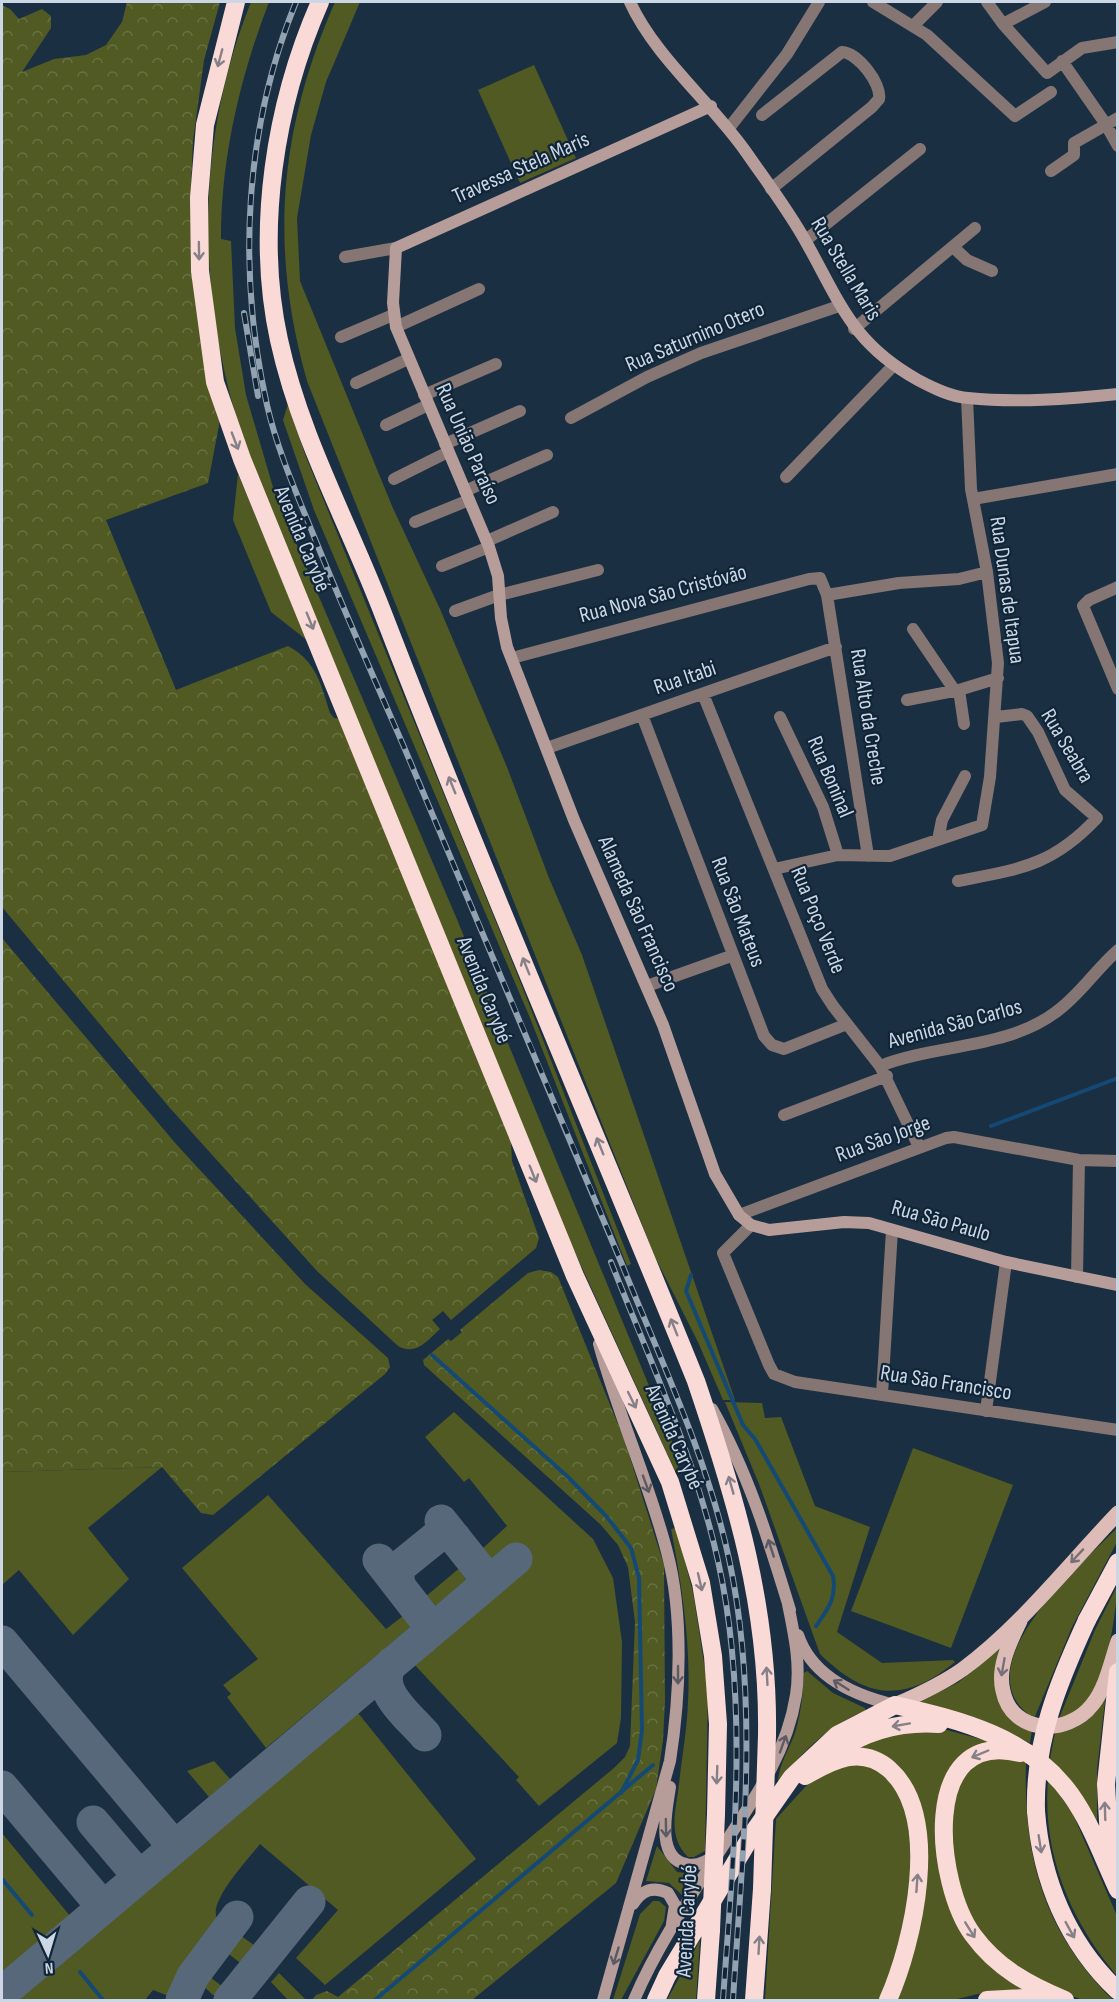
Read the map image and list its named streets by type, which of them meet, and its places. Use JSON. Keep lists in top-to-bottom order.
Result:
{
  "streets": {
    "highway": ["Avenida Carybé"],
    "street": [
      "Travessa Stela Maris",
      "Rua Stella Maris",
      "Rua Saturnino Otero",
      "Rua União Paraíso",
      "Rua Dunas de Itapua",
      "Rua Nova São Cristóvão",
      "Rua Itabi",
      "Rua Alto da Creche",
      "Rua Seabra",
      "Rua Boninal",
      "Rua São Mateus",
      "Alameda São Francisco",
      "Rua Poço Verde",
      "Avenida São Carlos",
      "Rua São Jorge",
      "Rua São Paulo",
      "Rua São Francisco"
    ]
  },
  "crossings": [
    ["Travessa Stela Maris", "Rua Stella Maris"],
    ["Travessa Stela Maris", "Rua União Paraíso"],
    ["Rua Stella Maris", "Rua Saturnino Otero"],
    ["Rua Stella Maris", "Rua Dunas de Itapua"],
    ["Rua União Paraíso", "Rua Nova São Cristóvão"],
    ["Rua União Paraíso", "Alameda São Francisco"],
    ["Rua Dunas de Itapua", "Rua Nova São Cristóvão"],
    ["Rua Dunas de Itapua", "Rua Seabra"],
    ["Rua Nova São Cristóvão", "Rua Alto da Creche"],
    ["Rua Nova São Cristóvão", "Alameda São Francisco"],
    ["Rua Itabi", "Rua Alto da Creche"],
    ["Rua Itabi", "Rua São Mateus"],
    ["Rua Itabi", "Alameda São Francisco"],
    ["Rua Itabi", "Rua Poço Verde"],
    ["Rua São Mateus", "Rua Poço Verde"],
    ["Alameda São Francisco", "Rua São Jorge"],
    ["Alameda São Francisco", "Rua São Paulo"],
    ["Alameda São Francisco", "Rua São Francisco"],
    ["Rua Poço Verde", "Avenida São Carlos"],
    ["Rua Poço Verde", "Rua São Jorge"],
    ["Rua São Paulo", "Rua São Francisco"]
  ],
  "north": "bottom"
}
